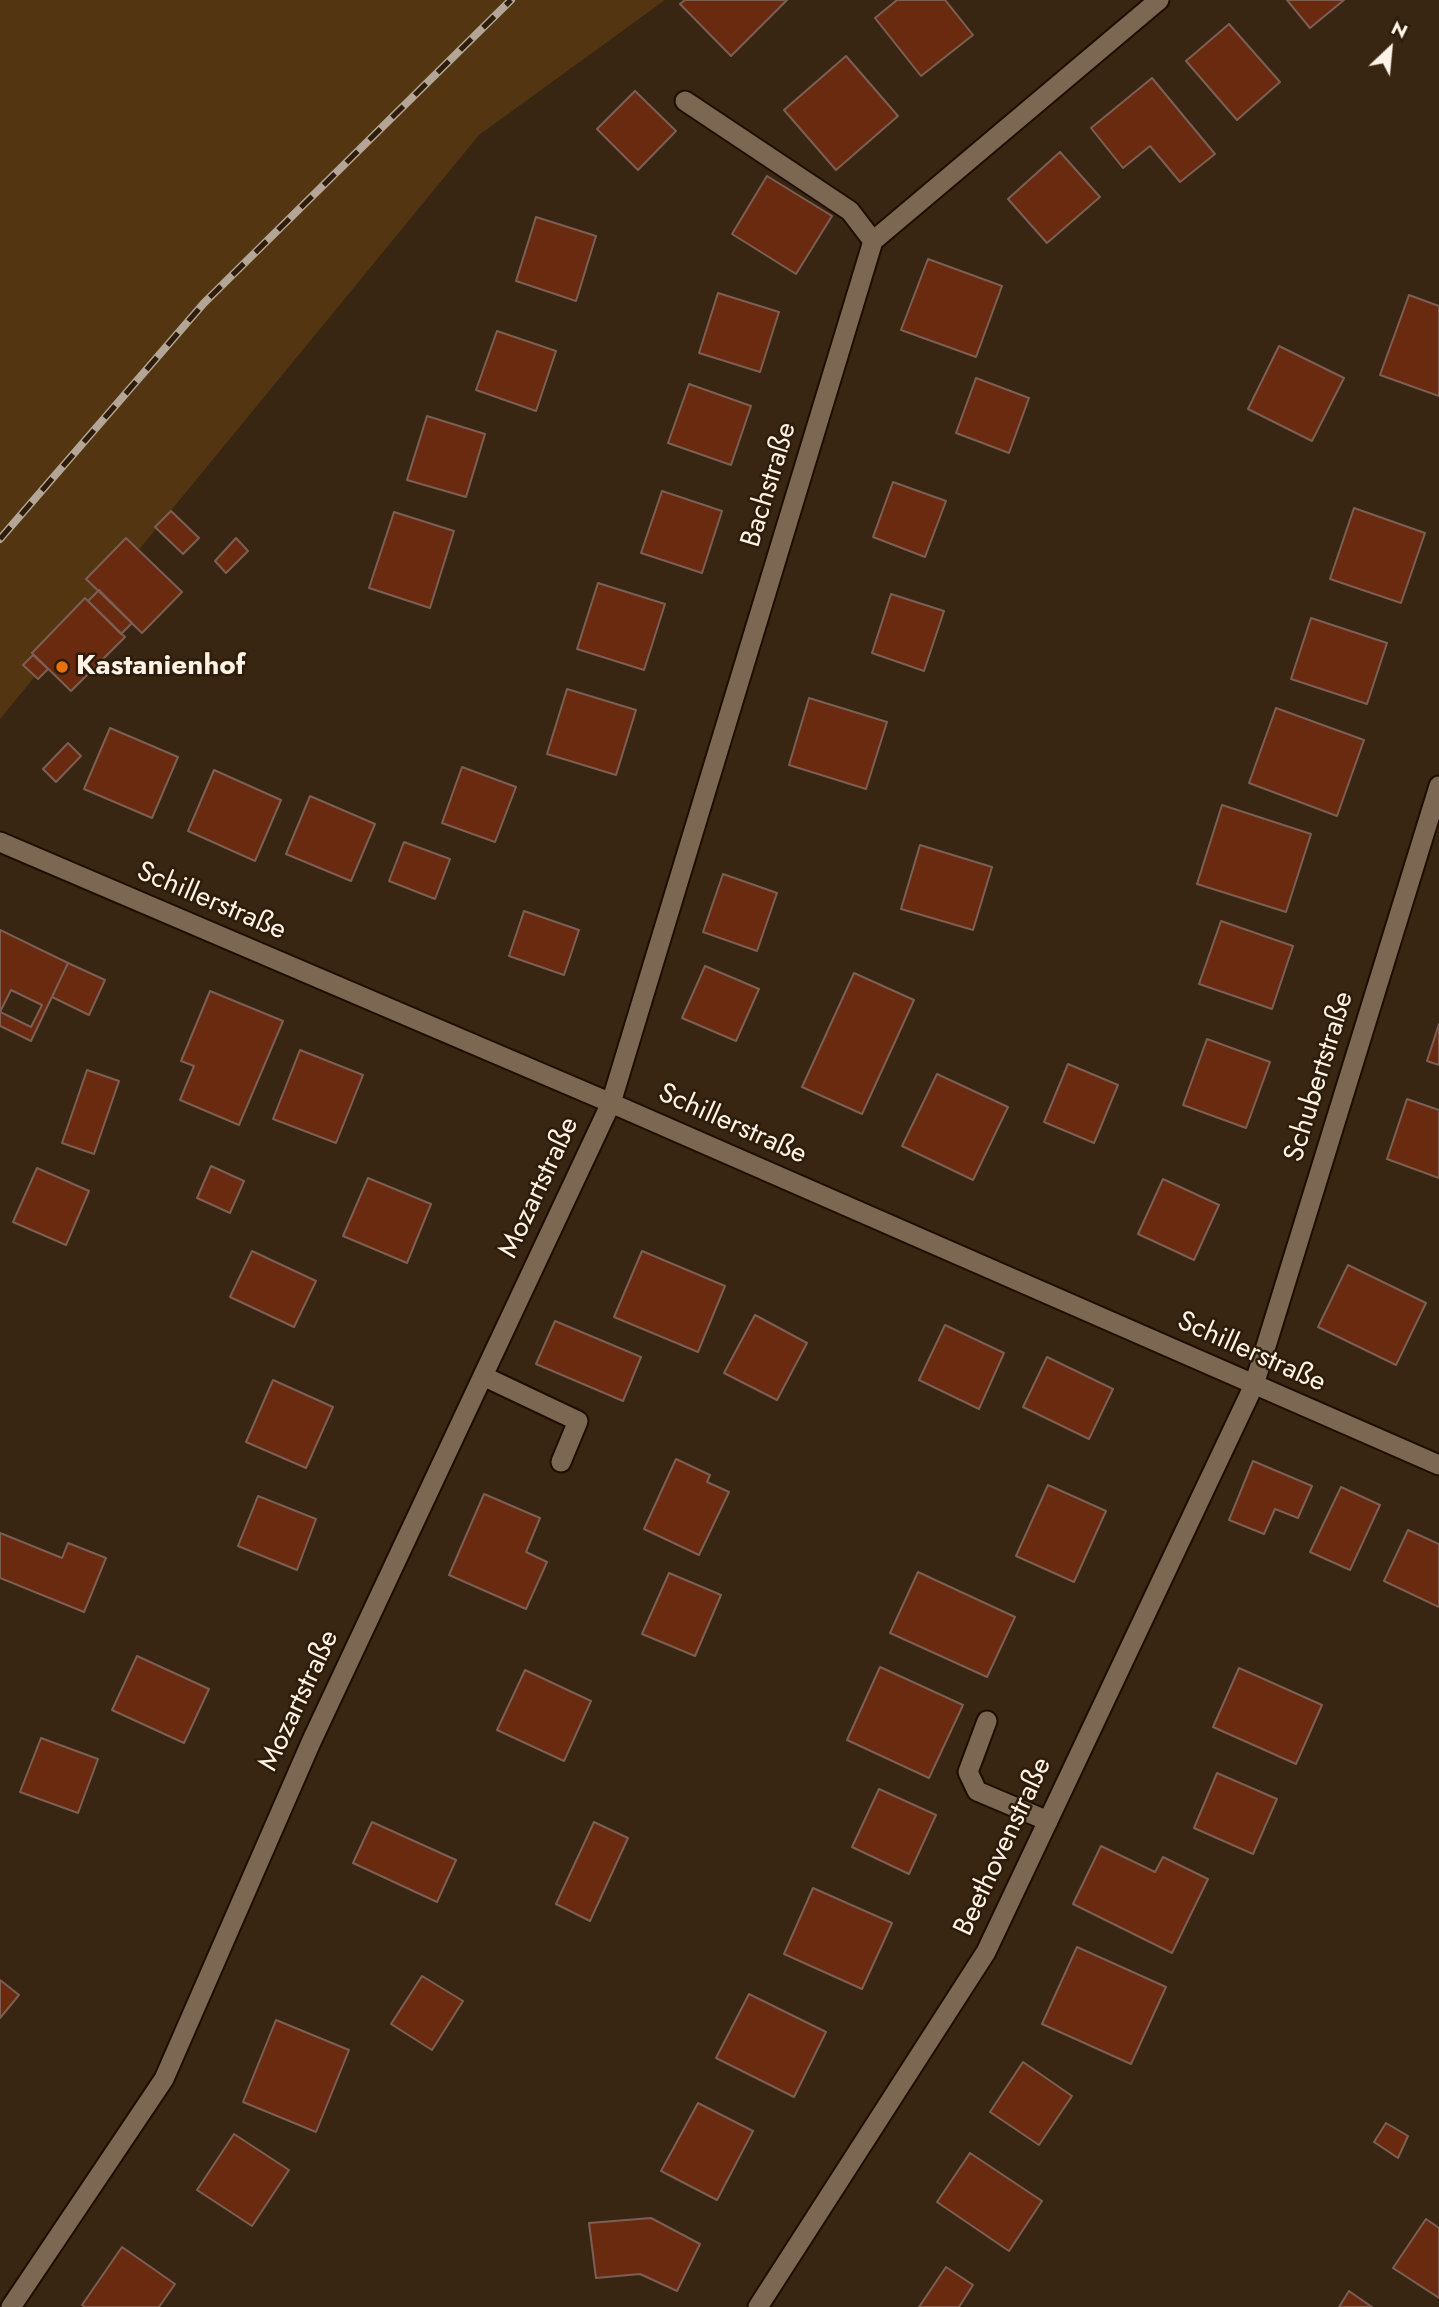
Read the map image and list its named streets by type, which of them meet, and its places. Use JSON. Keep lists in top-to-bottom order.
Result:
{
  "streets": {
    "street": [
      "Bachstraße",
      "Schillerstraße",
      "Schubertstraße",
      "Mozartstraße",
      "Beethovenstraße"
    ]
  },
  "crossings": [
    ["Bachstraße", "Schillerstraße"],
    ["Bachstraße", "Mozartstraße"],
    ["Schillerstraße", "Schubertstraße"],
    ["Schillerstraße", "Mozartstraße"],
    ["Schillerstraße", "Beethovenstraße"],
    ["Schubertstraße", "Beethovenstraße"]
  ],
  "places": ["Kastanienhof"],
  "north": "top right"
}
